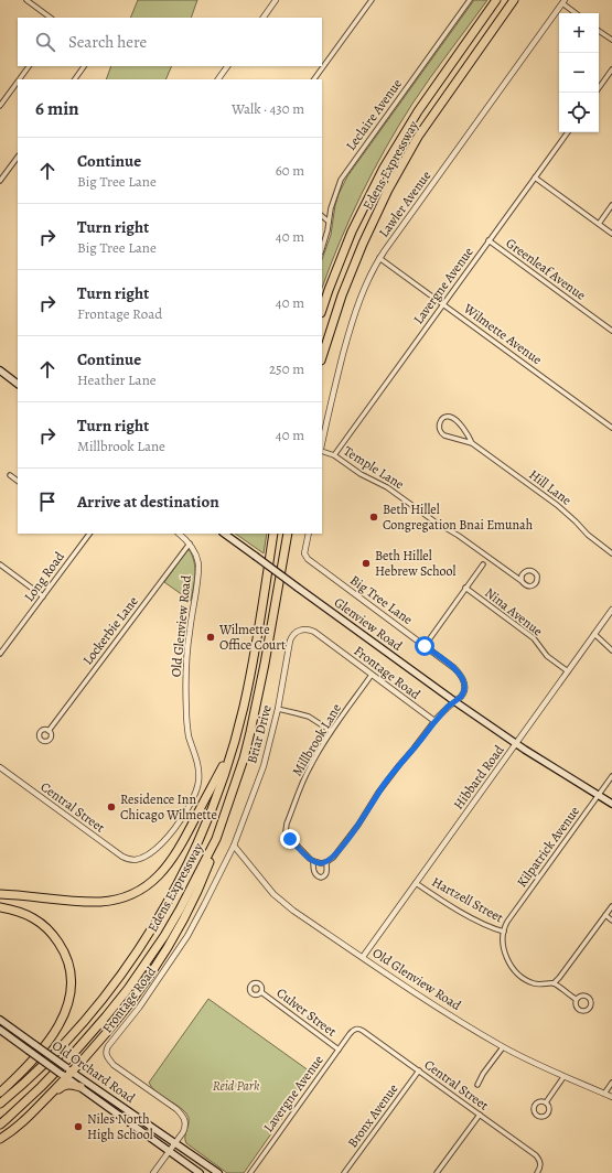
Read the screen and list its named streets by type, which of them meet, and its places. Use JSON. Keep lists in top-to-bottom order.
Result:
{
  "streets": {
    "highway": ["Edens Expressway"],
    "main road": ["Glenview Road", "Old Orchard Road"],
    "street": [
      "Leclaire Avenue",
      "Lawler Avenue",
      "Greenleaf Avenue",
      "Lavergne Avenue",
      "Wilmette Avenue",
      "Temple Lane",
      "Hill Lane",
      "Long Road",
      "Big Tree Lane",
      "Nina Avenue",
      "Old Glenview Road",
      "Lockerbie Lane",
      "Frontage Road",
      "Briar Drive",
      "Millbrook Lane",
      "Hibbard Road",
      "Central Street",
      "Kilpatrick Avenue",
      "Hartzell Street",
      "Culver Street",
      "Bronx Avenue"
    ]
  },
  "crossings": [
    ["Lawler Avenue", "Wilmette Avenue"],
    ["Greenleaf Avenue", "Lavergne Avenue"],
    ["Lavergne Avenue", "Wilmette Avenue"],
    ["Lavergne Avenue", "Temple Lane"],
    ["Lavergne Avenue", "Central Street"],
    ["Lavergne Avenue", "Culver Street"],
    ["Big Tree Lane", "Glenview Road"],
    ["Nina Avenue", "Hibbard Road"],
    ["Glenview Road", "Hibbard Road"],
    ["Glenview Road", "Kilpatrick Avenue"],
    ["Old Glenview Road", "Lockerbie Lane"],
    ["Old Glenview Road", "Frontage Road"],
    ["Old Glenview Road", "Briar Drive"],
    ["Old Glenview Road", "Hibbard Road"],
    ["Old Glenview Road", "Central Street"],
    ["Frontage Road", "Briar Drive"],
    ["Frontage Road", "Millbrook Lane"],
    ["Frontage Road", "Old Orchard Road"],
    ["Hibbard Road", "Hartzell Street"],
    ["Central Street", "Bronx Avenue"],
    ["Kilpatrick Avenue", "Hartzell Street"]
  ],
  "parks": ["Reid Park"],
  "places": [
    "Beth Hillel Congregation Bnai Emunah",
    "Beth Hillel Hebrew School",
    "Wilmette Office Court",
    "Residence Inn Chicago Wilmette",
    "Niles North High School"
  ],
  "page": {
    "map_buttons": ["+", "−"],
    "search": "Search here",
    "heading": ["6 min", "Walk · 430 m"],
    "list": [
      ["Continue", "Big Tree Lane", "60 m"],
      ["Turn right", "Big Tree Lane", "40 m"],
      ["Turn right", "Frontage Road", "40 m"],
      ["Continue", "Heather Lane", "250 m"],
      ["Turn right", "Millbrook Lane", "40 m"],
      "Arrive at destination"
    ]
  }
}
